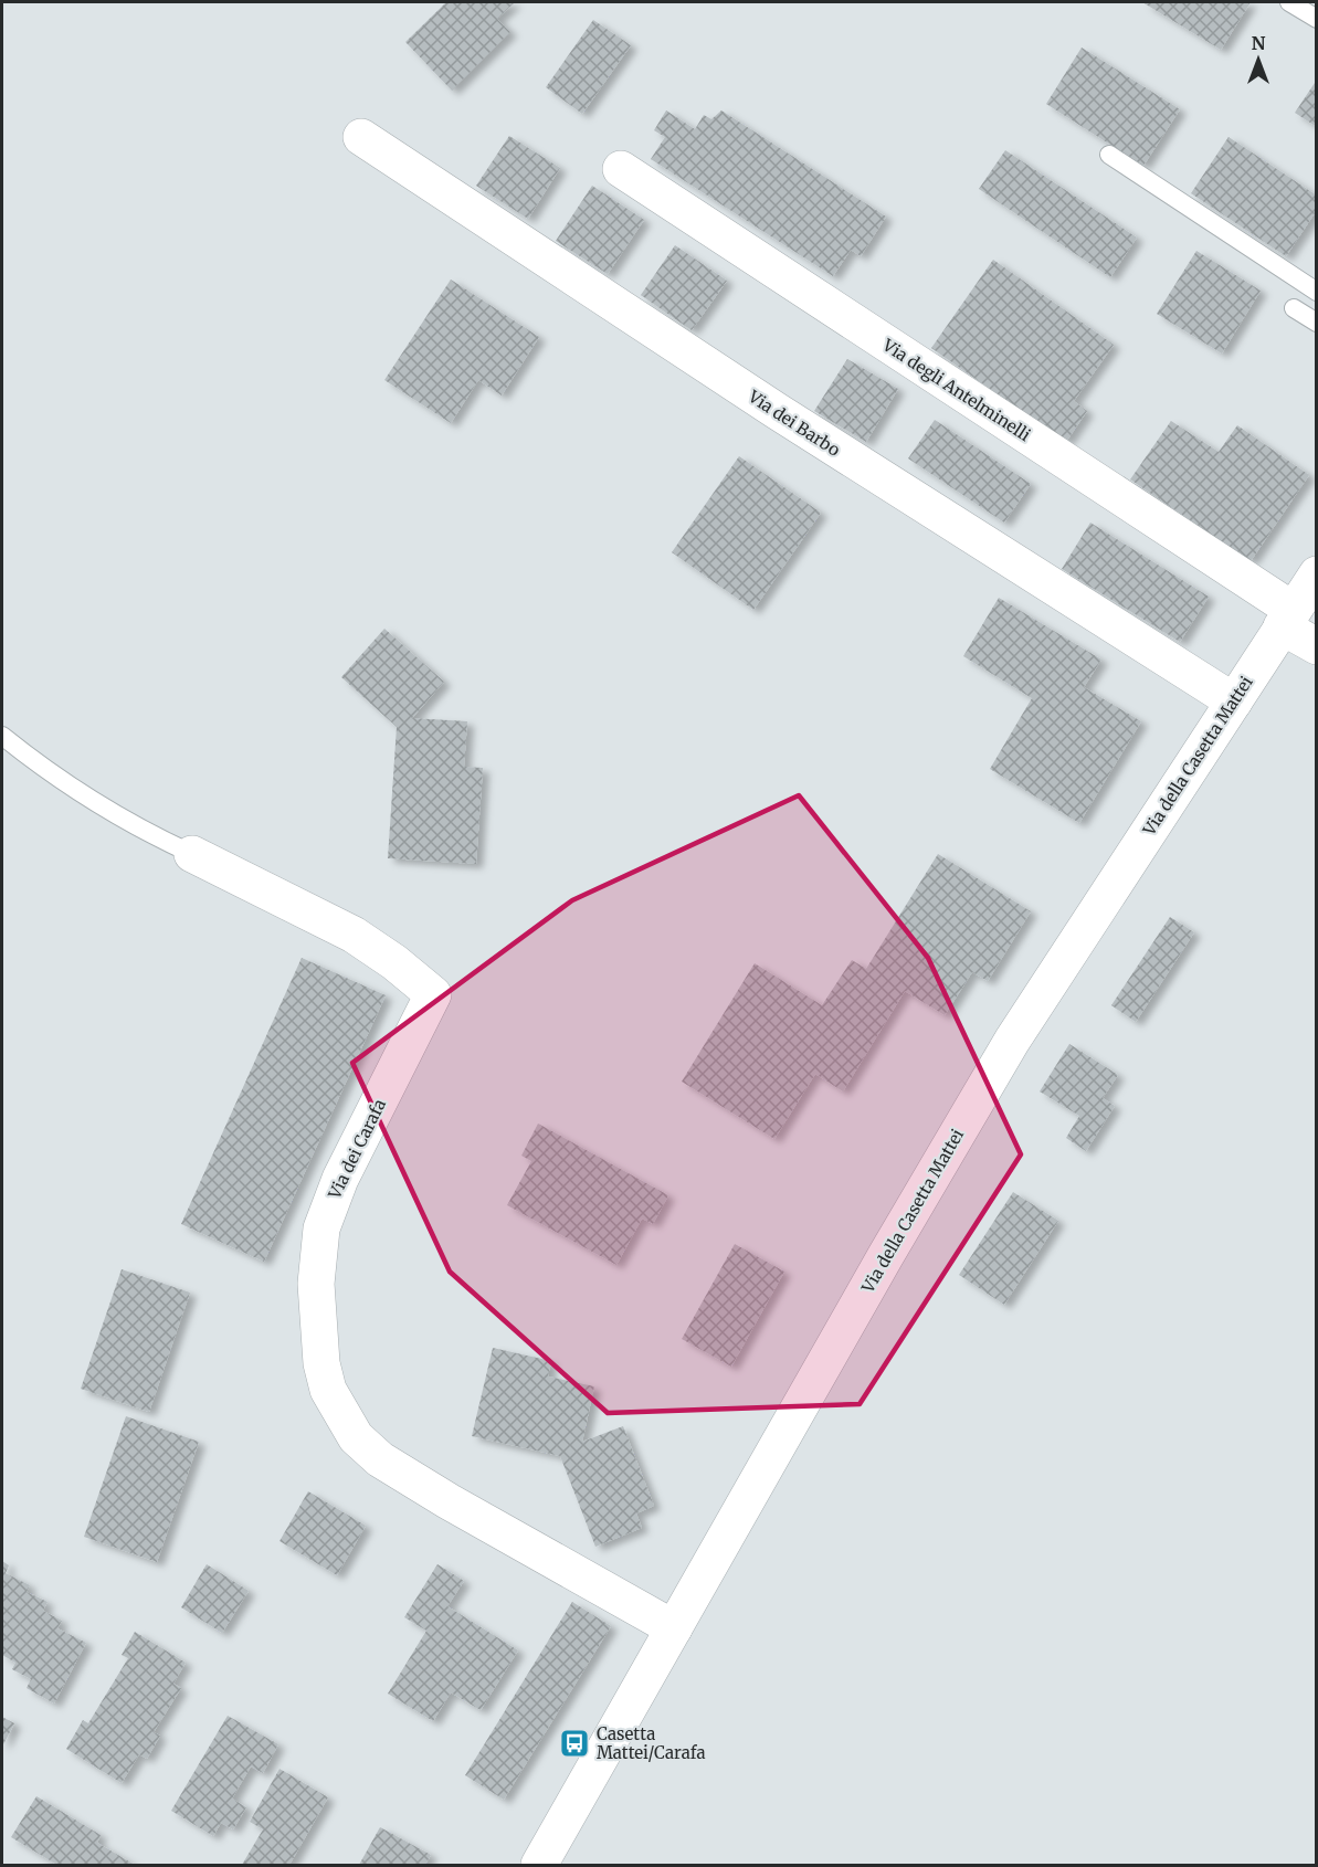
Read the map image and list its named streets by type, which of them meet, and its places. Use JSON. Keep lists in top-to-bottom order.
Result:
{
  "streets": {
    "street": [
      "Via degli Antelminelli",
      "Via dei Barbo",
      "Via della Casetta Mattei",
      "Via dei Carafa"
    ]
  },
  "crossings": [
    ["Via degli Antelminelli", "Via della Casetta Mattei"],
    ["Via dei Barbo", "Via della Casetta Mattei"],
    ["Via della Casetta Mattei", "Via dei Carafa"]
  ],
  "places": {
    "bus stop": ["Casetta Mattei/Carafa"]
  },
  "north": "top"
}
